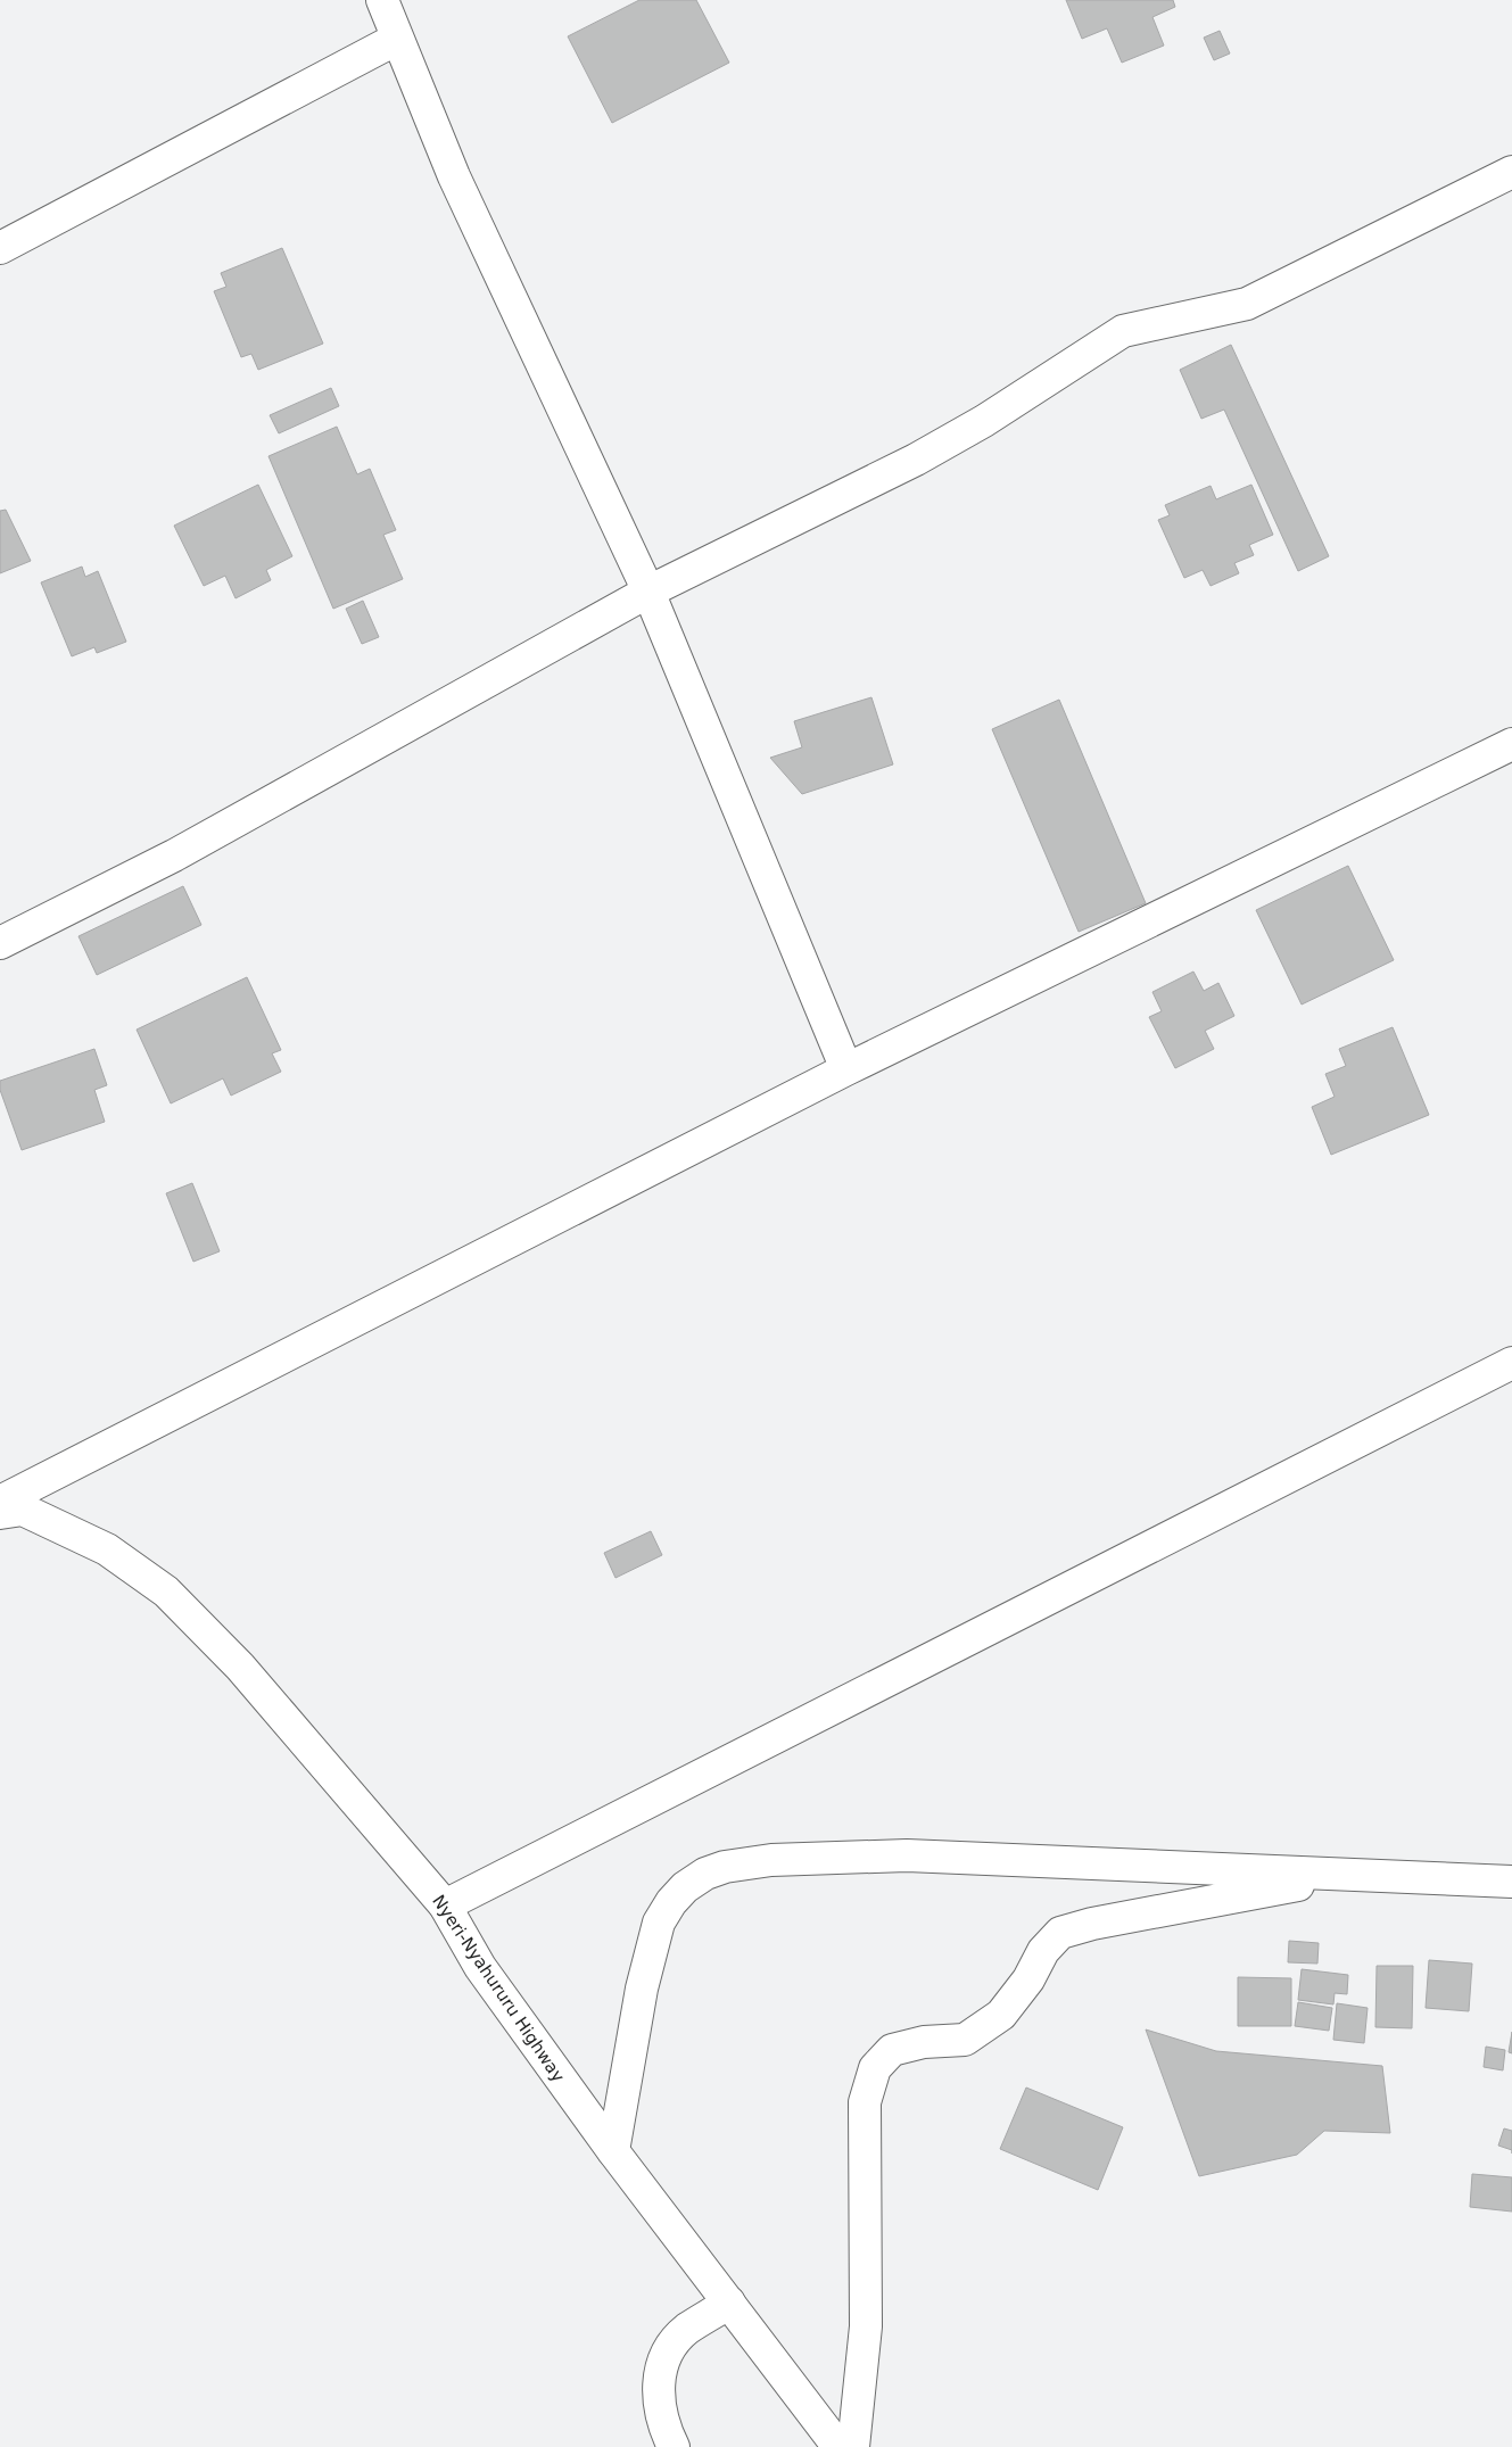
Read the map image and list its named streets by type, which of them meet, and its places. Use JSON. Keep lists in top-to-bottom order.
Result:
{
  "streets": {
    "main road": ["Nyeri-Nyahururu Highway"]
  }
}
